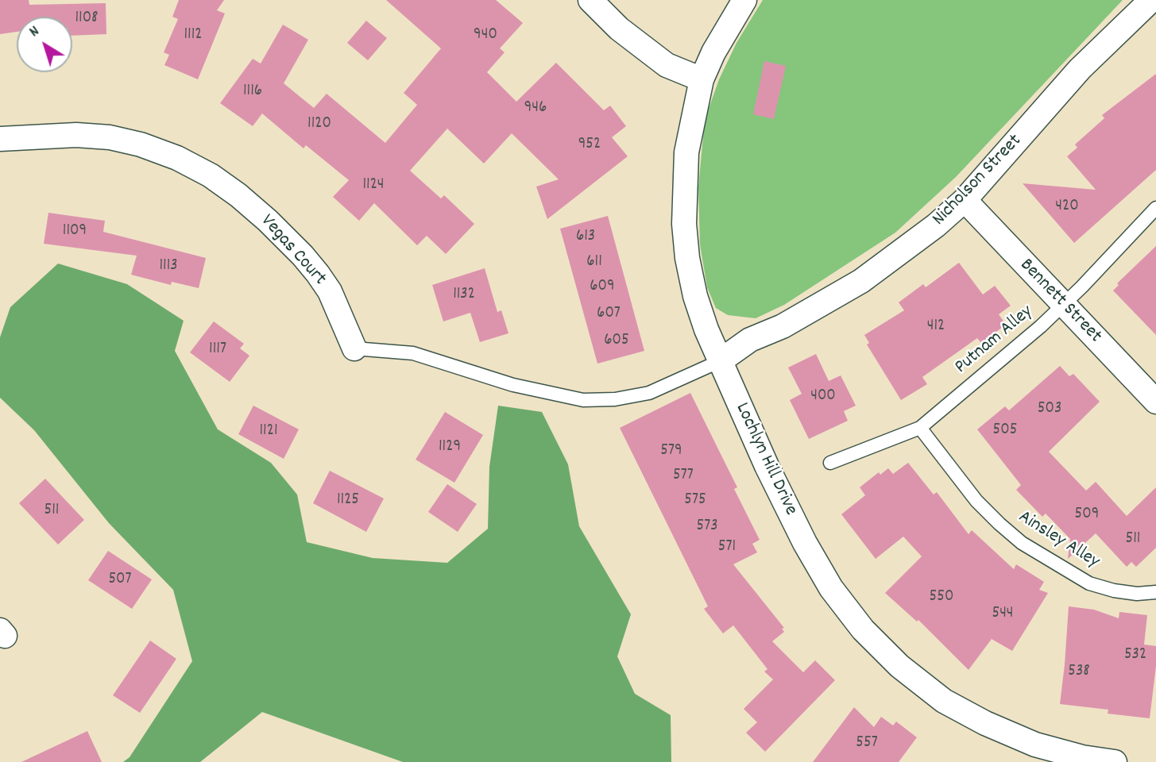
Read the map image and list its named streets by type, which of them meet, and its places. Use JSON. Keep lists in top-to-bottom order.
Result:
{
  "streets": {
    "street": [
      "Nicholson Street",
      "Vegas Court",
      "Bennett Street",
      "Lochlyn Hill Drive"
    ],
    "lane": ["Putnam Alley", "Ainsley Alley"]
  },
  "crossings": [
    ["Nicholson Street", "Vegas Court"],
    ["Nicholson Street", "Bennett Street"],
    ["Nicholson Street", "Lochlyn Hill Drive"],
    ["Vegas Court", "Lochlyn Hill Drive"],
    ["Bennett Street", "Putnam Alley"],
    ["Putnam Alley", "Ainsley Alley"]
  ],
  "house_numbers": [
    "1108",
    "1112",
    "940",
    "1116",
    "946",
    "1120",
    "952",
    "1124",
    "420",
    "1109",
    "613",
    "611",
    "1113",
    "609",
    "1132",
    "607",
    "412",
    "605",
    "1117",
    "400",
    "503",
    "505",
    "1121",
    "1129",
    "579",
    "577",
    "1125",
    "575",
    "511",
    "509",
    "573",
    "511",
    "571",
    "507",
    "550",
    "544",
    "532",
    "538",
    "557"
  ],
  "north": "top left"
}
